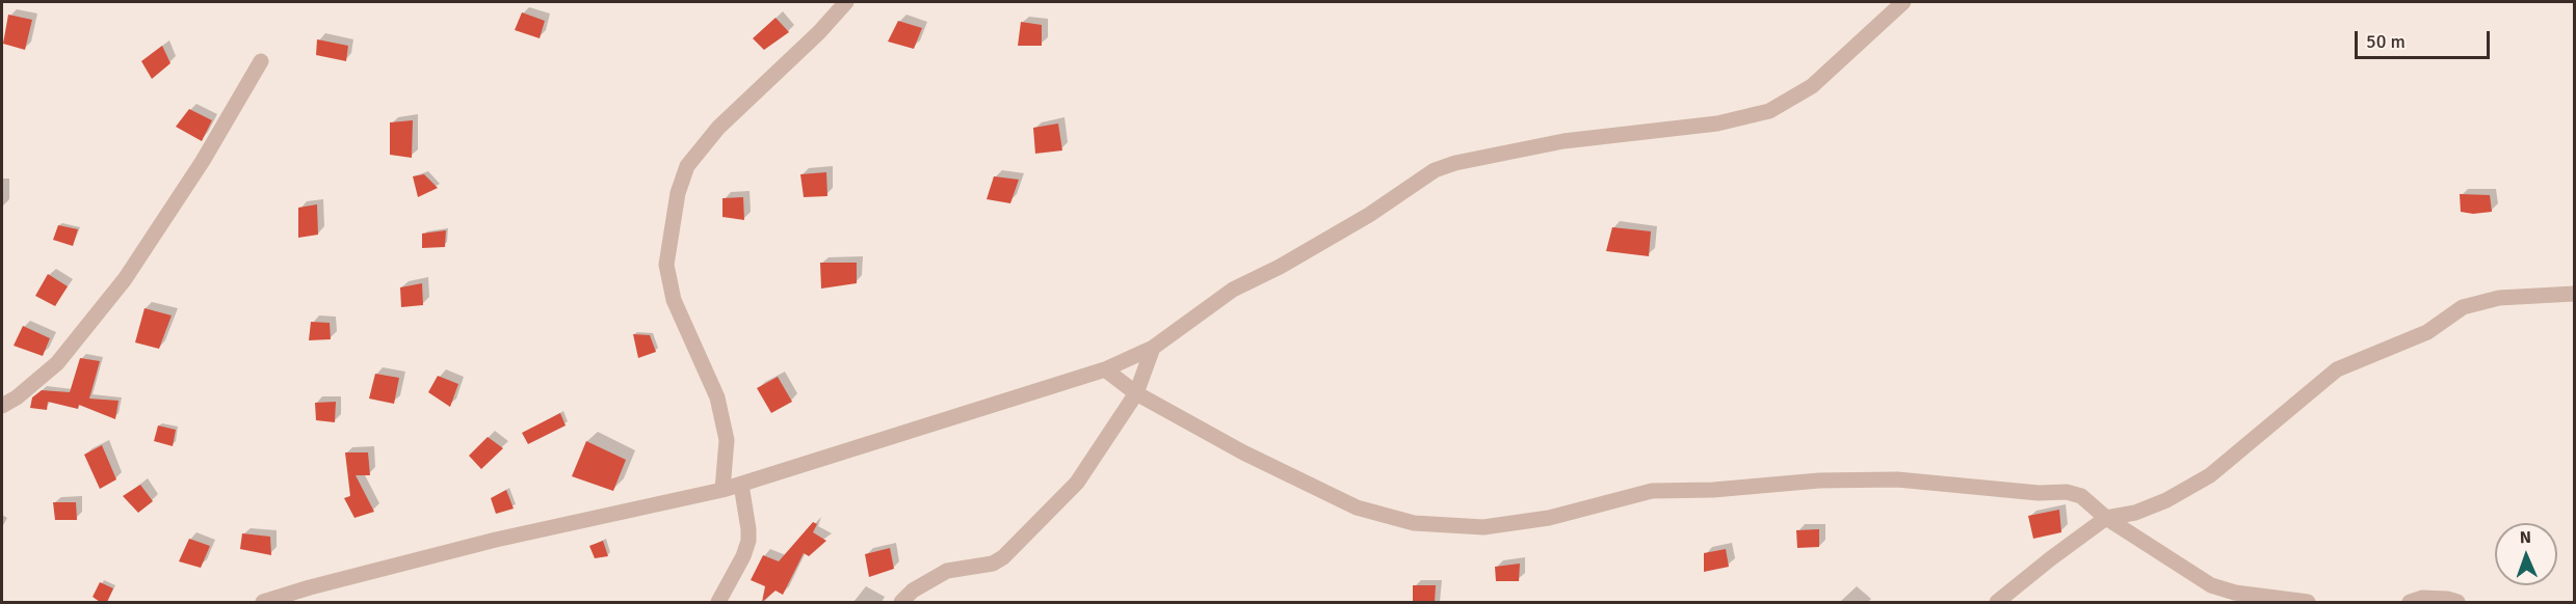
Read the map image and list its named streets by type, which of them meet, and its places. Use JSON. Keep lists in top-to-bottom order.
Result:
{
  "scale_bar": "50 m",
  "north": "top"
}
